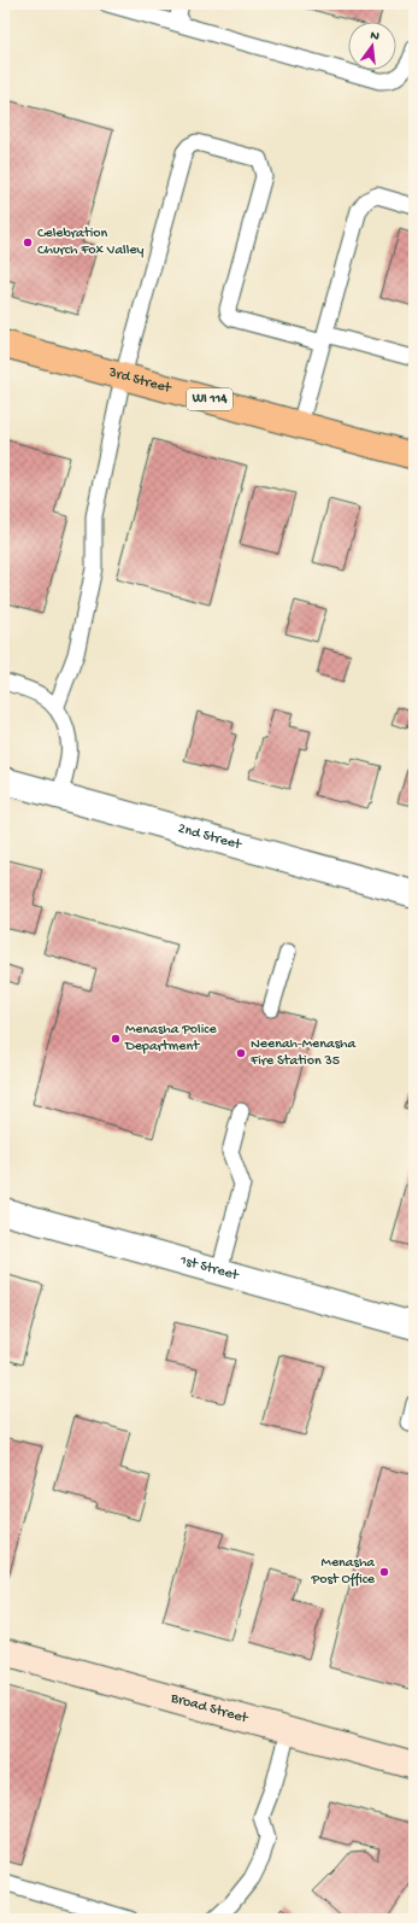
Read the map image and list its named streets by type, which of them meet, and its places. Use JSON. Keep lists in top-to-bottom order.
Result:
{
  "streets": {
    "main road": ["3rd Street", "WI 114"],
    "street": ["2nd Street", "1st Street", "Broad Street"]
  },
  "places": [
    "Celebration Church Fox Valley",
    "Menasha Police Department",
    "Neenah-Menasha Fire Station 35",
    "Menasha Post Office"
  ],
  "north": "top"
}
